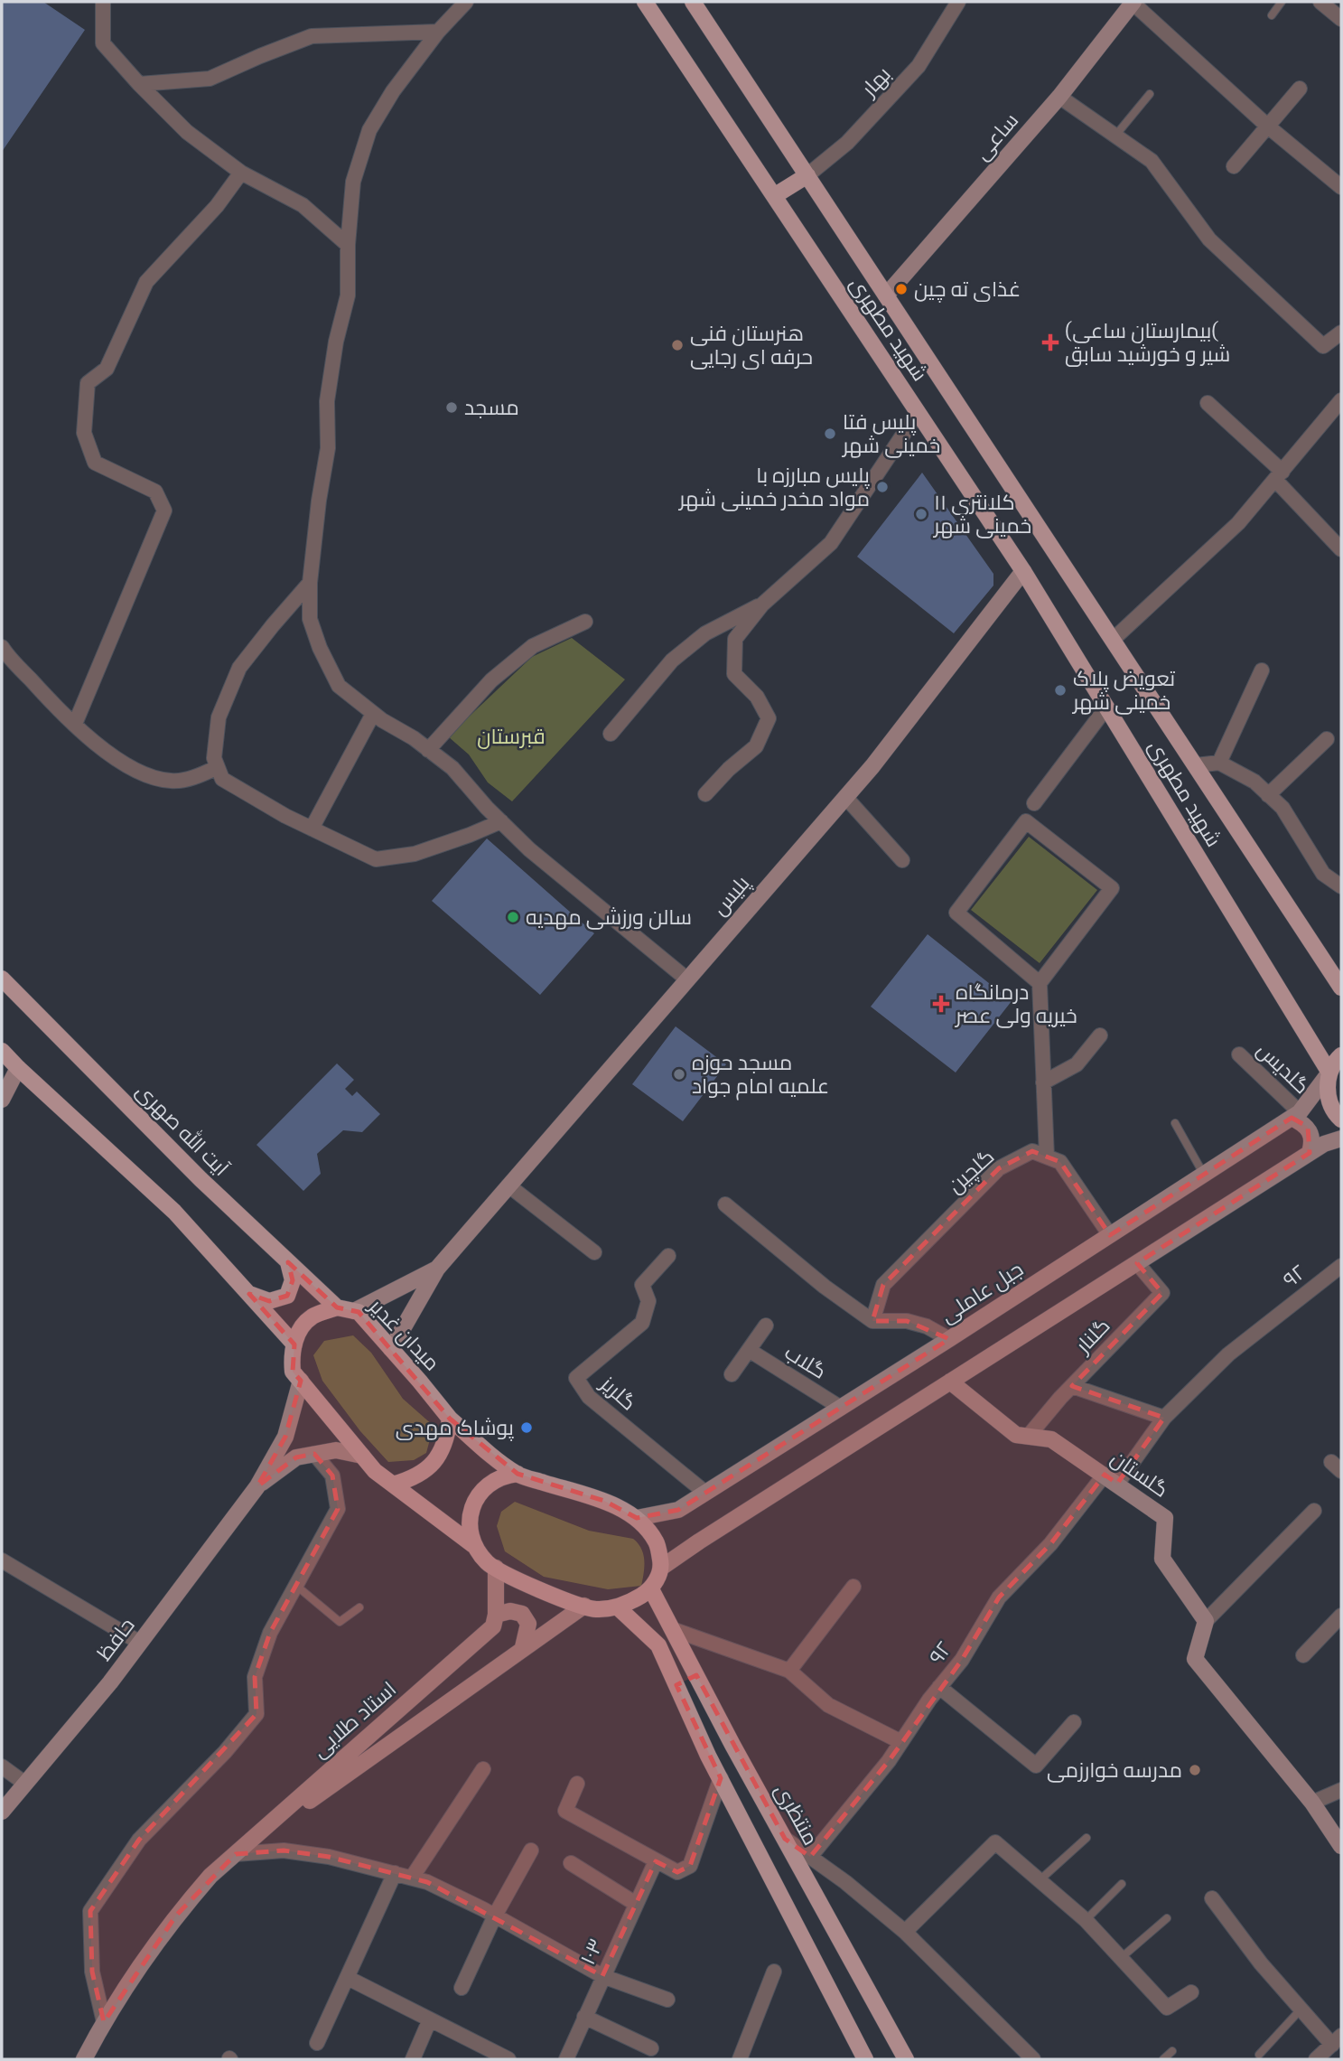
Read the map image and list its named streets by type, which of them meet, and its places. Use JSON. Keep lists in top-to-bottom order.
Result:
{
  "streets": {
    "main road": [
      "شهید مطهری",
      "آیت الله صهری",
      "میدان غدیر",
      "منتظری"
    ],
    "street": [
      "بهار",
      "ساعی",
      "پلیس",
      "گلدیس",
      "گلچین",
      "۹۲",
      "جبل عاملی",
      "گلنار",
      "گلاب",
      "گلریز",
      "گلستان",
      "حافظ",
      "استاد طلایی",
      "۱۰۳"
    ]
  },
  "crossings": [
    ["بهار", "شهید مطهری"],
    ["ساعی", "شهید مطهری"],
    ["شهید مطهری", "پلیس"],
    ["شهید مطهری", "جبل عاملی"],
    ["گلدیس", "جبل عاملی"],
    ["آیت الله صهری", "میدان غدیر"],
    ["۹۲", "گلستان"],
    ["جبل عاملی", "گلاب"],
    ["جبل عاملی", "گلریز"],
    ["گلنار", "گلستان"]
  ],
  "parks": ["قبرستان"],
  "places": {
    "other": [
      "غذای ته چین",
      "هنرستان فنی حرفه ای رجایی",
      "مسجد",
      "پلیس فتا خمینی شهر",
      "پلیس مبارزه با مواد مخدر خمینی شهر",
      "کلانتری ۱۱ خمینی شهر",
      "تعویض پلاک خمینی شهر",
      "سالن ورزشی مهدیه",
      "مسجد حوزه علمیه امام جواد",
      "پوشاک مهدی",
      "مدرسه خوارزمی"
    ],
    "health": ["(بیمارستان ساعی( شیر و خورشید سابق", "درمانگاه خیریه ولی عصر"]
  }
}
